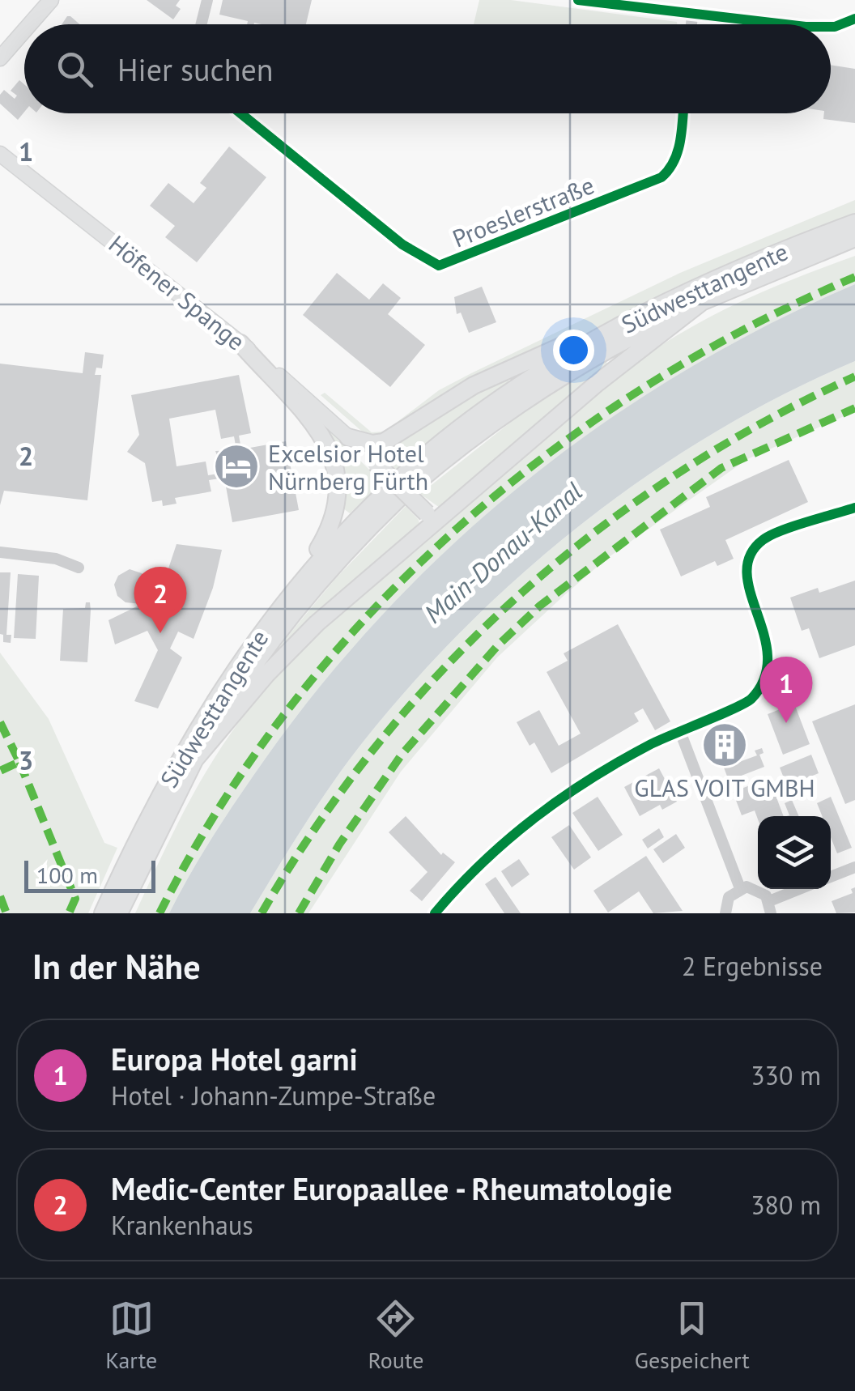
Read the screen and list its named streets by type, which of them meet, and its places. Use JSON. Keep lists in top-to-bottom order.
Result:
{
  "streets": {
    "highway": ["Südwesttangente"],
    "main road": ["Höfener Spange"],
    "street": ["Proeslerstraße"]
  },
  "water": ["Main-Donau-Kanal"],
  "places": {
    "hotel": ["Excelsior Hotel Nürnberg Fürth"],
    "building": ["GLAS VOIT GMBH"]
  },
  "scale_bar": "100 m",
  "page": {
    "search": "Hier suchen",
    "pins": ["2", "1"],
    "scale": "100 m",
    "heading": ["In der Nähe", "2 Ergebnisse"],
    "list": [
      {
        "mark": "1",
        "name": "Europa Hotel garni",
        "note": "Hotel · Johann-Zumpe-Straße",
        "value": "330 m"
      },
      {
        "mark": "2",
        "name": "Medic-Center Europaallee - Rheumatologie",
        "note": "Krankenhaus",
        "value": "380 m"
      }
    ],
    "nav": ["Karte", "Route", "Gespeichert"]
  },
  "grid": {
    "rows": ["1", "2", "3"]
  }
}
